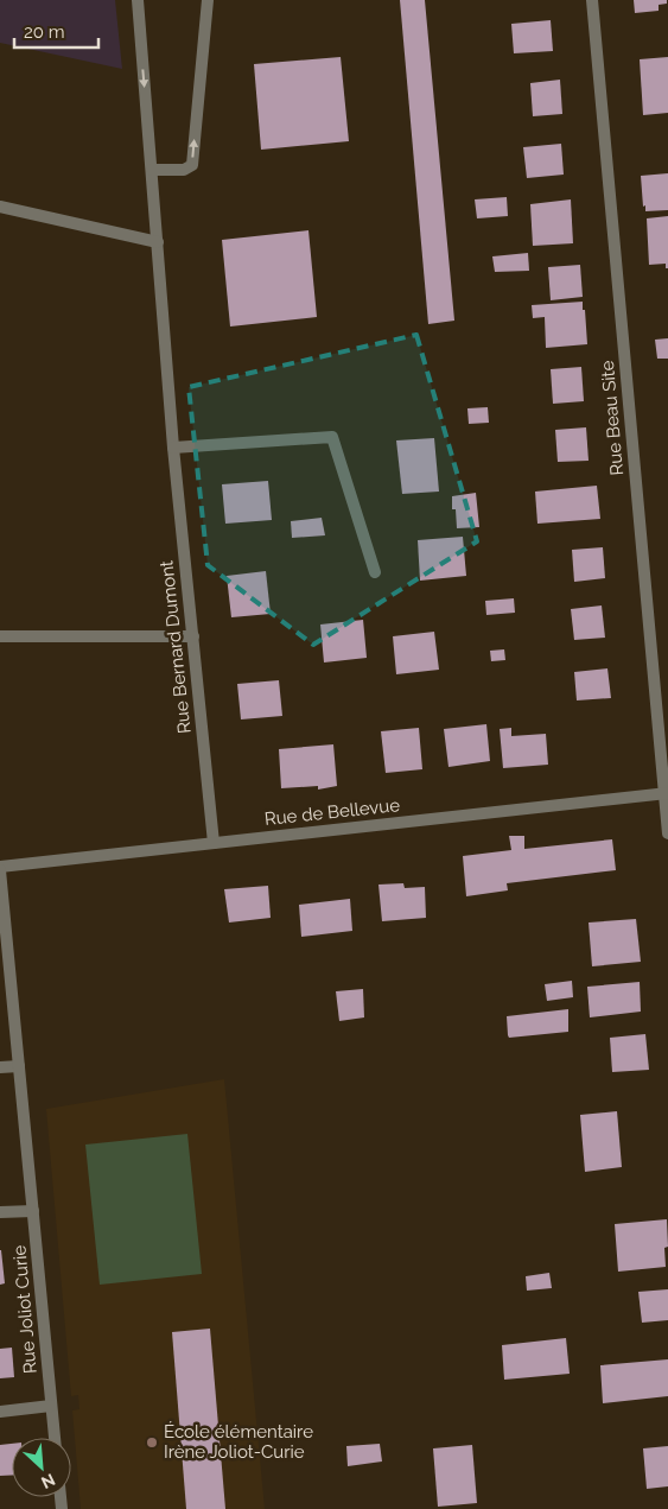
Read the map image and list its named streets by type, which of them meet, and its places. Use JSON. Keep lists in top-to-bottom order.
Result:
{
  "streets": {
    "street": [
      "Rue Beau Site",
      "Rue Bernard Dumont",
      "Rue de Bellevue",
      "Rue Joliot Curie"
    ]
  },
  "crossings": [
    ["Rue Beau Site", "Rue de Bellevue"],
    ["Rue Bernard Dumont", "Rue de Bellevue"],
    ["Rue de Bellevue", "Rue Joliot Curie"]
  ],
  "places": ["École élémentaire Irène Joliot-Curie"],
  "scale_bar": "20 m",
  "north": "bottom right"
}
